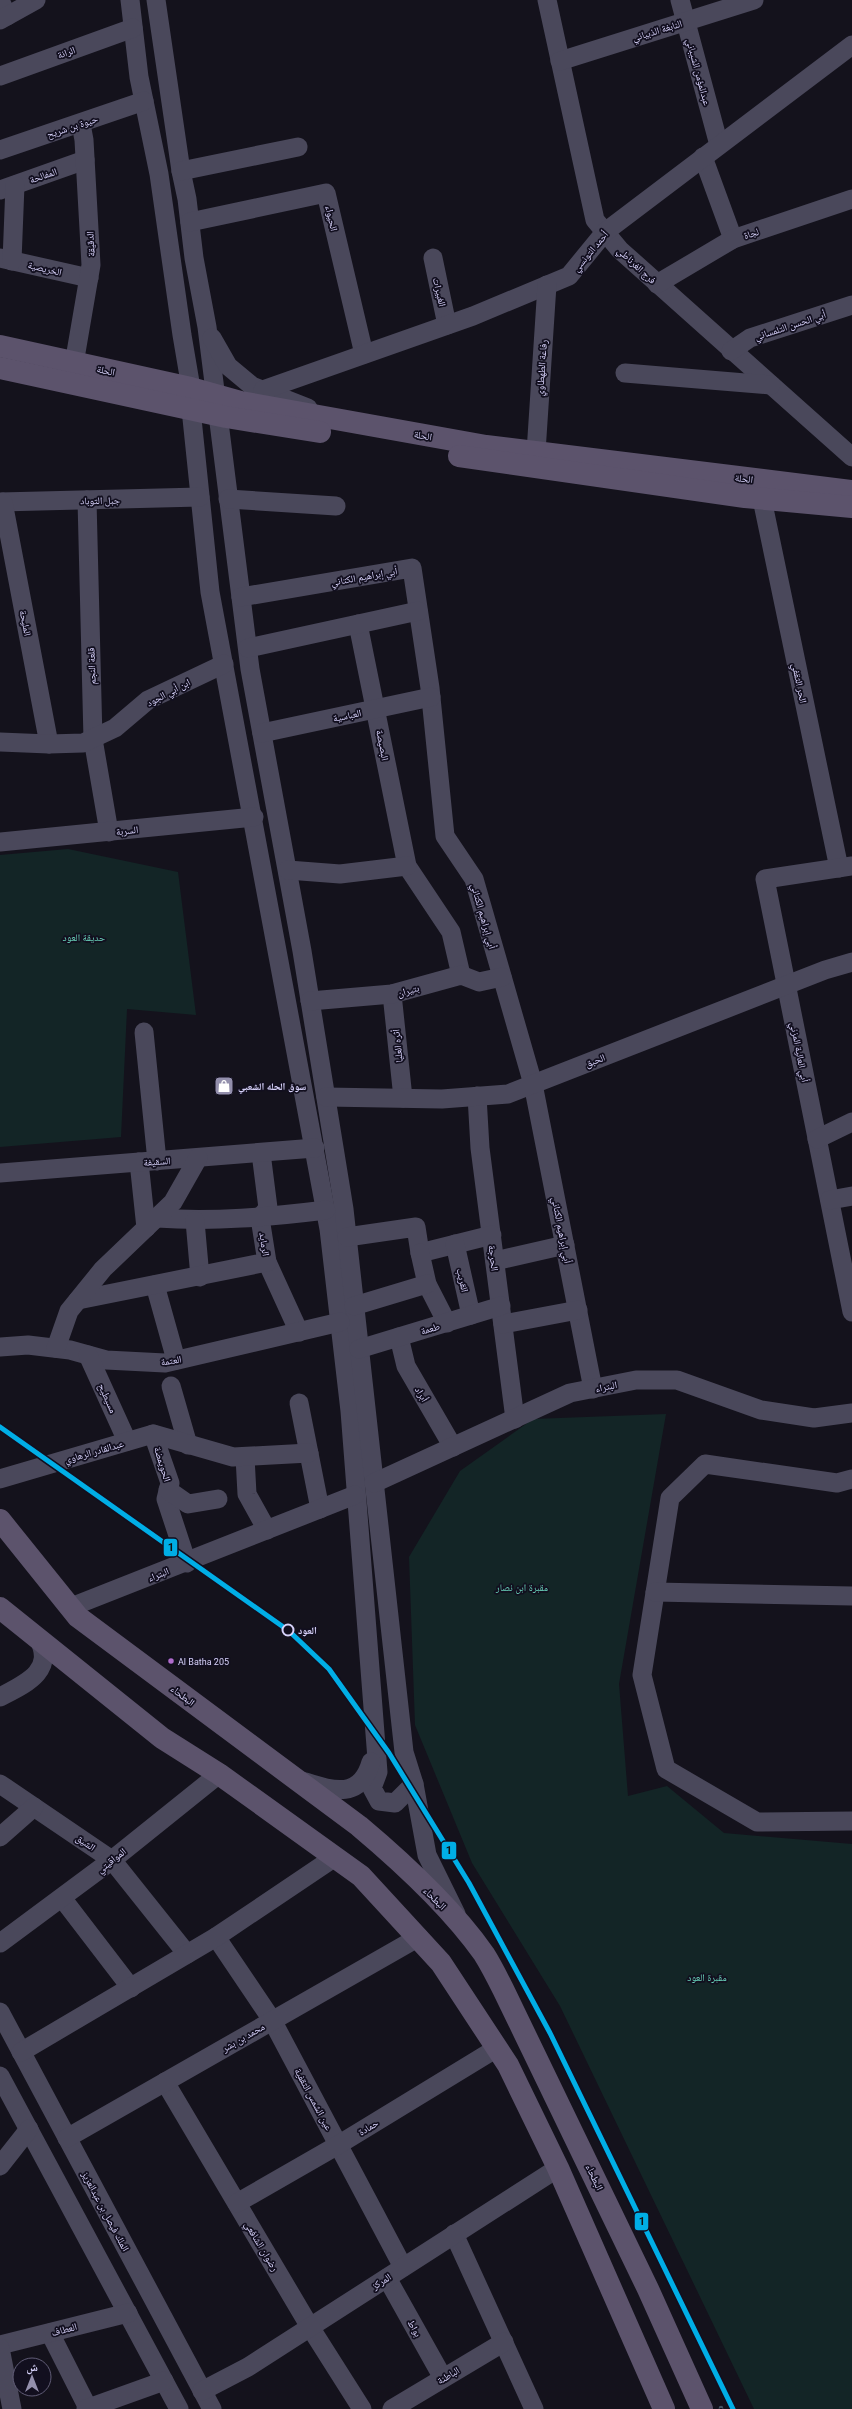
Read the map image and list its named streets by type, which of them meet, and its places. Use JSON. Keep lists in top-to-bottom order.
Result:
{
  "streets": {
    "main road": ["الحلة", "البطحاء"],
    "street": [
      "النابغة الذبياني",
      "الرانة",
      "عبدالمؤمن الشيباني",
      "حيوة بن شريح",
      "المفالحة",
      "الحيواء",
      "لجاة",
      "الدقيقة",
      "أحمد التونسي",
      "فرج الغرناطي",
      "الخريصية",
      "الغبيرات",
      "أبي الحسن التلمساني",
      "رفاعة الطهطاوي",
      "جبل التوباد",
      "أبي إبراهيم الكتاني",
      "المليحة",
      "قلعة النجم",
      "الحر الثقفي",
      "ابن أبي الجود",
      "العباسية",
      "البصيصة",
      "السربة",
      "بتيران",
      "أثره العليا",
      "أبي العالية المزني",
      "الحبق",
      "السقيفة",
      "الرمايد",
      "الحرجة",
      "القريب",
      "طعمة",
      "العتمة",
      "البتراء",
      "أبراد",
      "مسيطيح",
      "عبدالقادر الرهاوي",
      "الحويمضة",
      "الشيق",
      "المواقيتي",
      "محمد بن بشر",
      "عين الشمس الثقفية",
      "حمادة",
      "الملك فيصل بن عبدالعزيز",
      "رضوان الشافعي",
      "المركز",
      "بواط",
      "العطاف",
      "الباطنة"
    ]
  },
  "crossings": [
    ["النابغة الذبياني", "عبدالمؤمن الشيباني"],
    ["النابغة الذبياني", "فرج الغرناطي"],
    ["عبدالمؤمن الشيباني", "أحمد التونسي"],
    ["حيوة بن شريح", "الدقيقة"],
    ["المفالحة", "الدقيقة"],
    ["الحيواء", "أحمد التونسي"],
    ["لجاة", "فرج الغرناطي"],
    ["الدقيقة", "الخريصية"],
    ["الدقيقة", "الحلة"],
    ["أحمد التونسي", "فرج الغرناطي"],
    ["أحمد التونسي", "الغبيرات"],
    ["أحمد التونسي", "رفاعة الطهطاوي"],
    ["فرج الغرناطي", "أبي الحسن التلمساني"],
    ["رفاعة الطهطاوي", "الحلة"],
    ["الحلة", "الحر الثقفي"],
    ["جبل التوباد", "المليحة"],
    ["جبل التوباد", "قلعة النجم"],
    ["أبي إبراهيم الكتاني", "العباسية"],
    ["أبي إبراهيم الكتاني", "الحبق"],
    ["أبي إبراهيم الكتاني", "طعمة"],
    ["أبي إبراهيم الكتاني", "البتراء"],
    ["المليحة", "ابن أبي الجود"],
    ["قلعة النجم", "ابن أبي الجود"],
    ["قلعة النجم", "السربة"],
    ["الحر الثقفي", "أبي العالية المزني"],
    ["العباسية", "البصيصة"],
    ["البصيصة", "بتيران"],
    ["بتيران", "أثره العليا"],
    ["أثره العليا", "الحبق"],
    ["أبي العالية المزني", "الحبق"],
    ["الحبق", "الحرجة"],
    ["السقيفة", "الرمايد"],
    ["الرمايد", "العتمة"],
    ["الحرجة", "طعمة"],
    ["الحرجة", "البتراء"],
    ["القريب", "طعمة"],
    ["طعمة", "أبراد"],
    ["العتمة", "مسيطيح"],
    ["البتراء", "أبراد"],
    ["البتراء", "الحويمضة"],
    ["البتراء", "البطحاء"],
    ["مسيطيح", "عبدالقادر الرهاوي"],
    ["عبدالقادر الرهاوي", "الحويمضة"],
    ["الشيق", "المواقيتي"],
    ["محمد بن بشر", "عين الشمس الثقفية"],
    ["محمد بن بشر", "الملك فيصل بن عبدالعزيز"],
    ["محمد بن بشر", "رضوان الشافعي"],
    ["عين الشمس الثقفية", "حمادة"],
    ["عين الشمس الثقفية", "المركز"],
    ["حمادة", "رضوان الشافعي"],
    ["الملك فيصل بن عبدالعزيز", "المركز"],
    ["رضوان الشافعي", "المركز"],
    ["المركز", "بواط"],
    ["بواط", "الباطنة"]
  ],
  "parks": ["حديقة العود", "مقبرة ابن نصار", "مقبرة العود"],
  "places": {
    "shop": ["سوق الحله الشعبي"],
    "other": ["العود", "Al Batha 205"]
  },
  "lines": ["transit line 1"],
  "north": "top"
}
